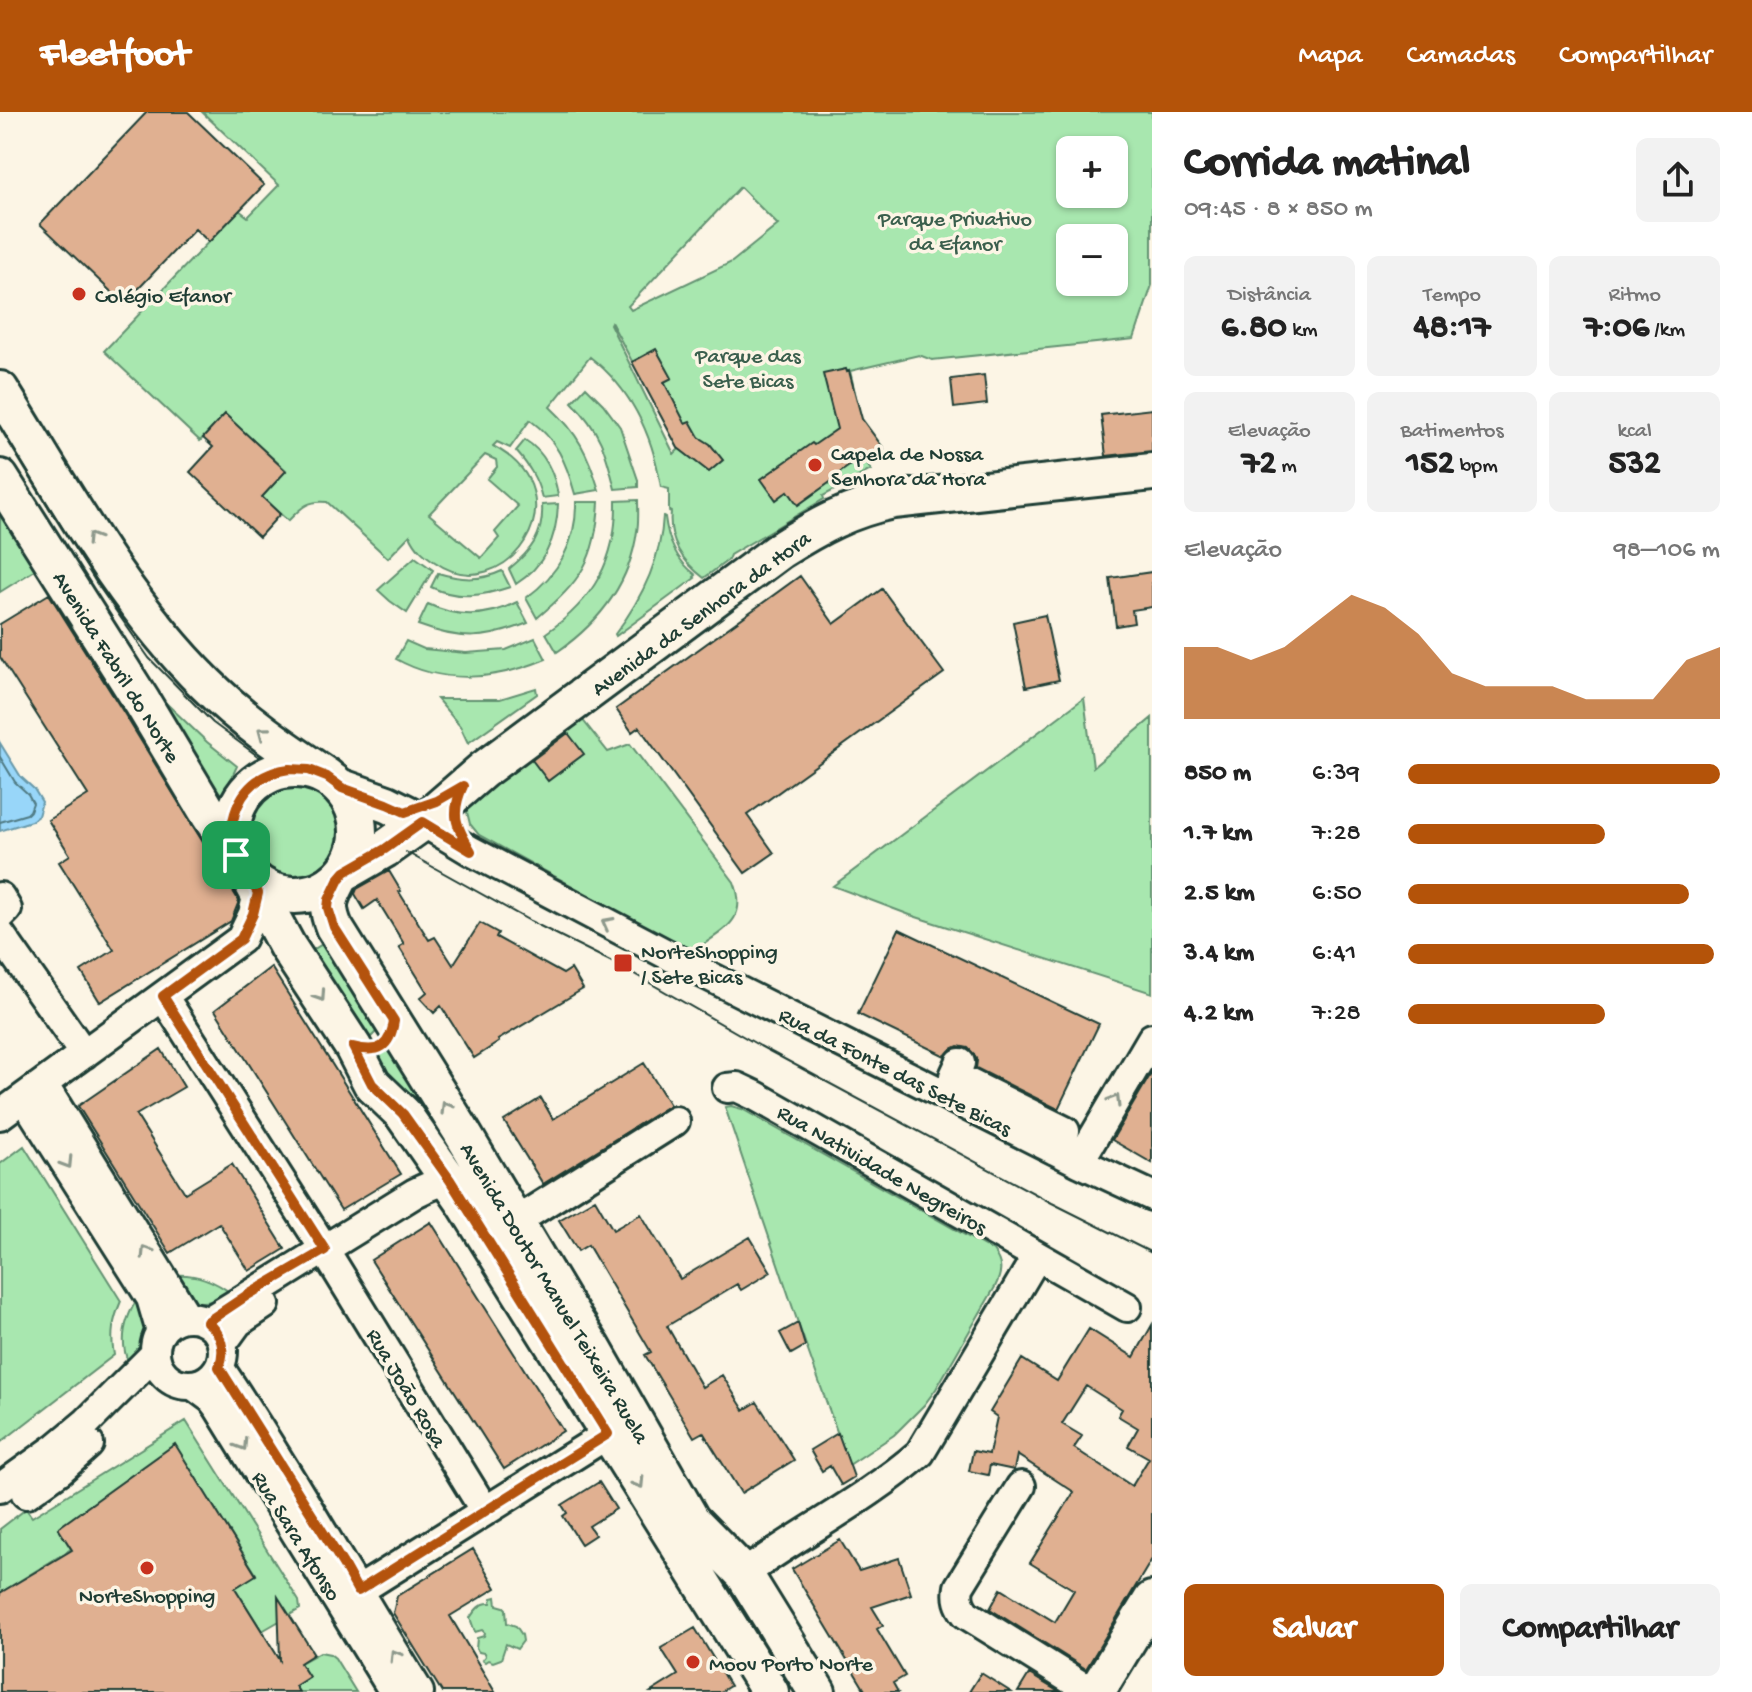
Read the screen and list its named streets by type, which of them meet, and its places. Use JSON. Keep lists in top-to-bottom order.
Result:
{
  "streets": {
    "main road": [
      "Avenida da Senhora da Hora",
      "Avenida Fabril do Norte",
      "Rua da Fonte das Sete Bicas",
      "Avenida Doutor Manuel Teixeira Ruela"
    ],
    "street": ["Rua Natividade Negreiros", "Rua João Rosa", "Rua Sara Afonso"]
  },
  "crossings": [
    ["Avenida da Senhora da Hora", "Avenida Fabril do Norte"],
    ["Avenida da Senhora da Hora", "Rua da Fonte das Sete Bicas"],
    ["Avenida da Senhora da Hora", "Avenida Doutor Manuel Teixeira Ruela"],
    ["Avenida Fabril do Norte", "Rua da Fonte das Sete Bicas"],
    ["Avenida Fabril do Norte", "Avenida Doutor Manuel Teixeira Ruela"],
    ["Rua da Fonte das Sete Bicas", "Avenida Doutor Manuel Teixeira Ruela"]
  ],
  "one_way": ["Rua da Fonte das Sete Bicas"],
  "parks": ["Parque Privativo da Efanor", "Parque das Sete Bicas"],
  "places": {
    "other": [
      "Colégio Efanor",
      "Capela de Nossa Senhora da Hora",
      "NorteShopping",
      "Moov Porto Norte"
    ],
    "transit": ["NorteShopping / Sete Bicas"]
  },
  "page": {
    "header": "Fleetfoot",
    "nav": ["Mapa", "Camadas", "Compartilhar"],
    "heading": ["Corrida matinal", "09:45 · 8 × 850 m"],
    "map_buttons": ["+", "−"],
    "stats": [
      ["Distância", "6.80 km"],
      ["Tempo", "48:17"],
      ["Ritmo", "7:06 /km"],
      ["Elevação", "72 m"],
      ["Batimentos", "152 bpm"],
      ["kcal", "532"]
    ],
    "chart": ["Elevação", "98–106 m"],
    "list": [
      {
        "name": "850 m",
        "note": "6:39"
      },
      {
        "name": "1.7 km",
        "note": "7:28"
      },
      {
        "name": "2.5 km",
        "note": "6:50"
      },
      {
        "name": "3.4 km",
        "note": "6:41"
      },
      {
        "name": "4.2 km",
        "note": "7:28"
      }
    ],
    "buttons": ["Salvar", "Compartilhar"]
  }
}
